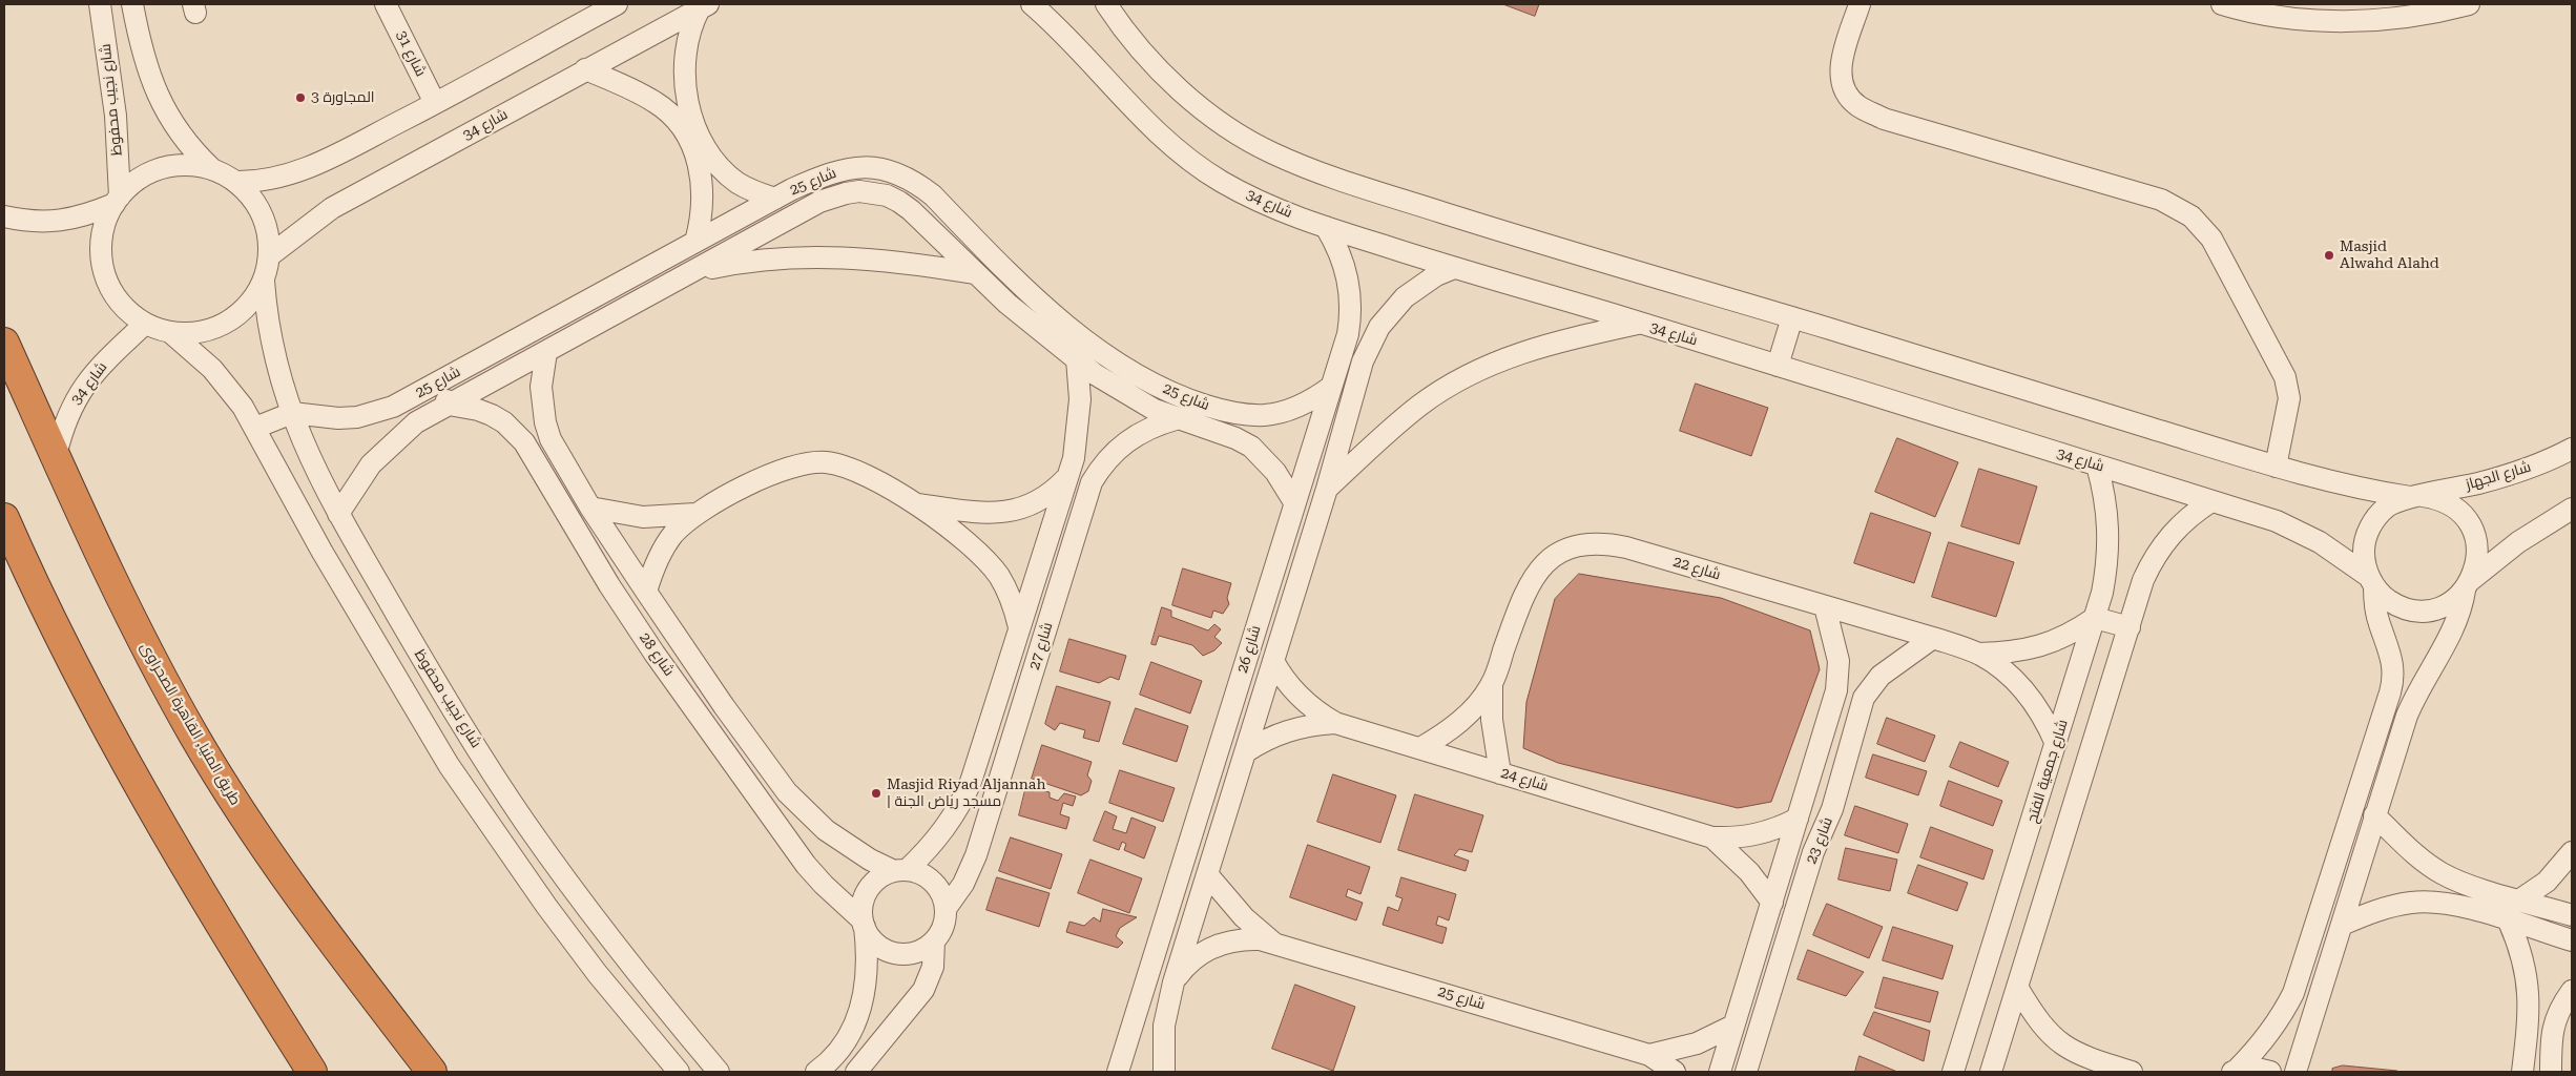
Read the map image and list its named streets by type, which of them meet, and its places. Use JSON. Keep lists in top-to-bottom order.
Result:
{
  "streets": {
    "highway": ["طريق المنيا, القاهرة الصحراوى"],
    "street": [
      "شارع 31",
      "شارع نجيب محفوظ",
      "شارع 34",
      "شارع 25",
      "شارع الجهاز",
      "شارع 22",
      "شارع 27",
      "شارع 26",
      "شارع 28",
      "شارع جمعية الفتح",
      "شارع 24",
      "شارع 23"
    ]
  },
  "crossings": [
    ["شارع نجيب محفوظ", "شارع 34"],
    ["شارع نجيب محفوظ", "شارع 25"],
    ["شارع 34", "شارع الجهاز"],
    ["شارع 34", "شارع 26"],
    ["شارع 34", "طريق المنيا, القاهرة الصحراوى"],
    ["شارع 34", "شارع جمعية الفتح"],
    ["شارع 25", "شارع 27"],
    ["شارع 25", "شارع 26"],
    ["شارع 25", "شارع 28"],
    ["شارع 22", "شارع جمعية الفتح"],
    ["شارع 22", "شارع 24"],
    ["شارع 22", "شارع 23"],
    ["شارع 27", "شارع 28"],
    ["شارع 26", "شارع 24"],
    ["شارع 24", "شارع 23"]
  ],
  "places": ["المجاورة 3", "Masjid Alwahd Alahd", "Masjid Riyad Aljannah | مسجد رياض الجنة"]
}
